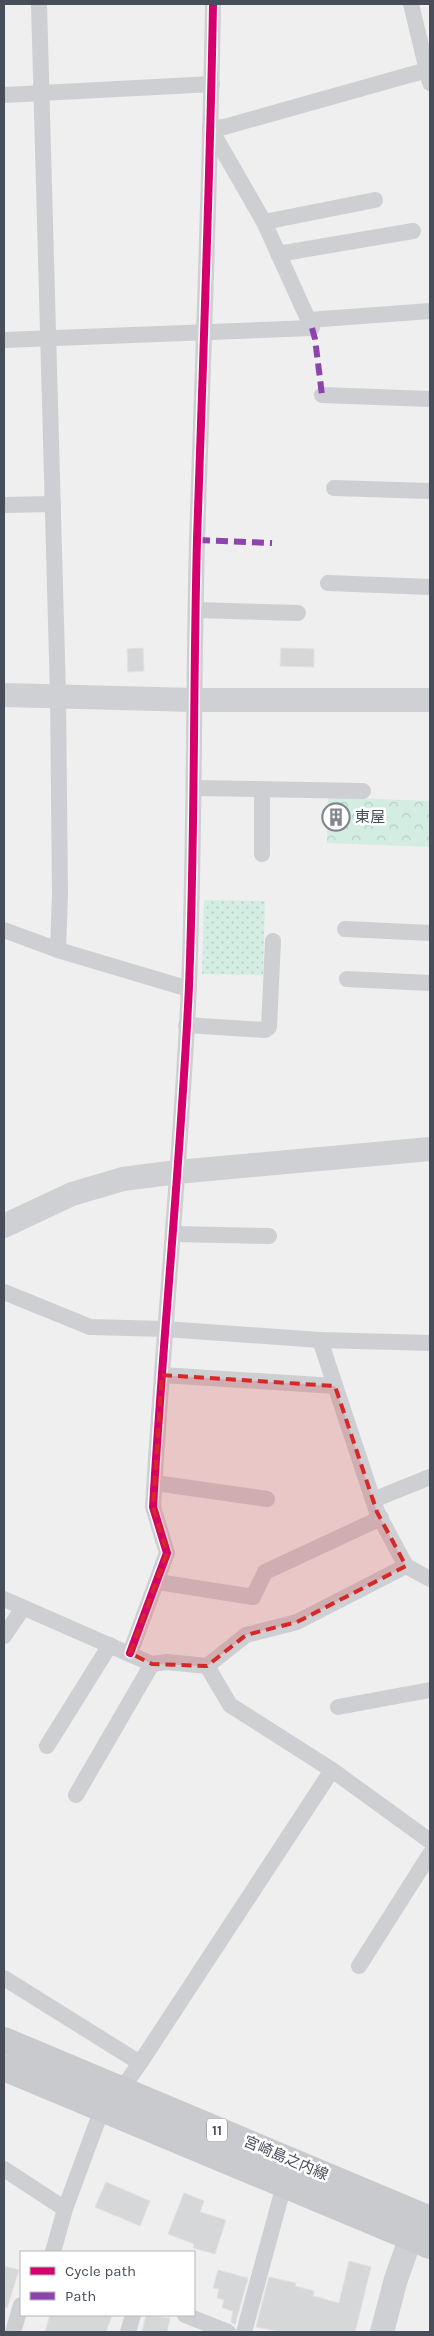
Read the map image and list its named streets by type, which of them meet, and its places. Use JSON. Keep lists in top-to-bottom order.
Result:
{
  "streets": {
    "main road": ["11", "宮崎島之内線"]
  },
  "places": {
    "building": ["東屋"]
  },
  "legend": ["Cycle path", "Path"]
}
